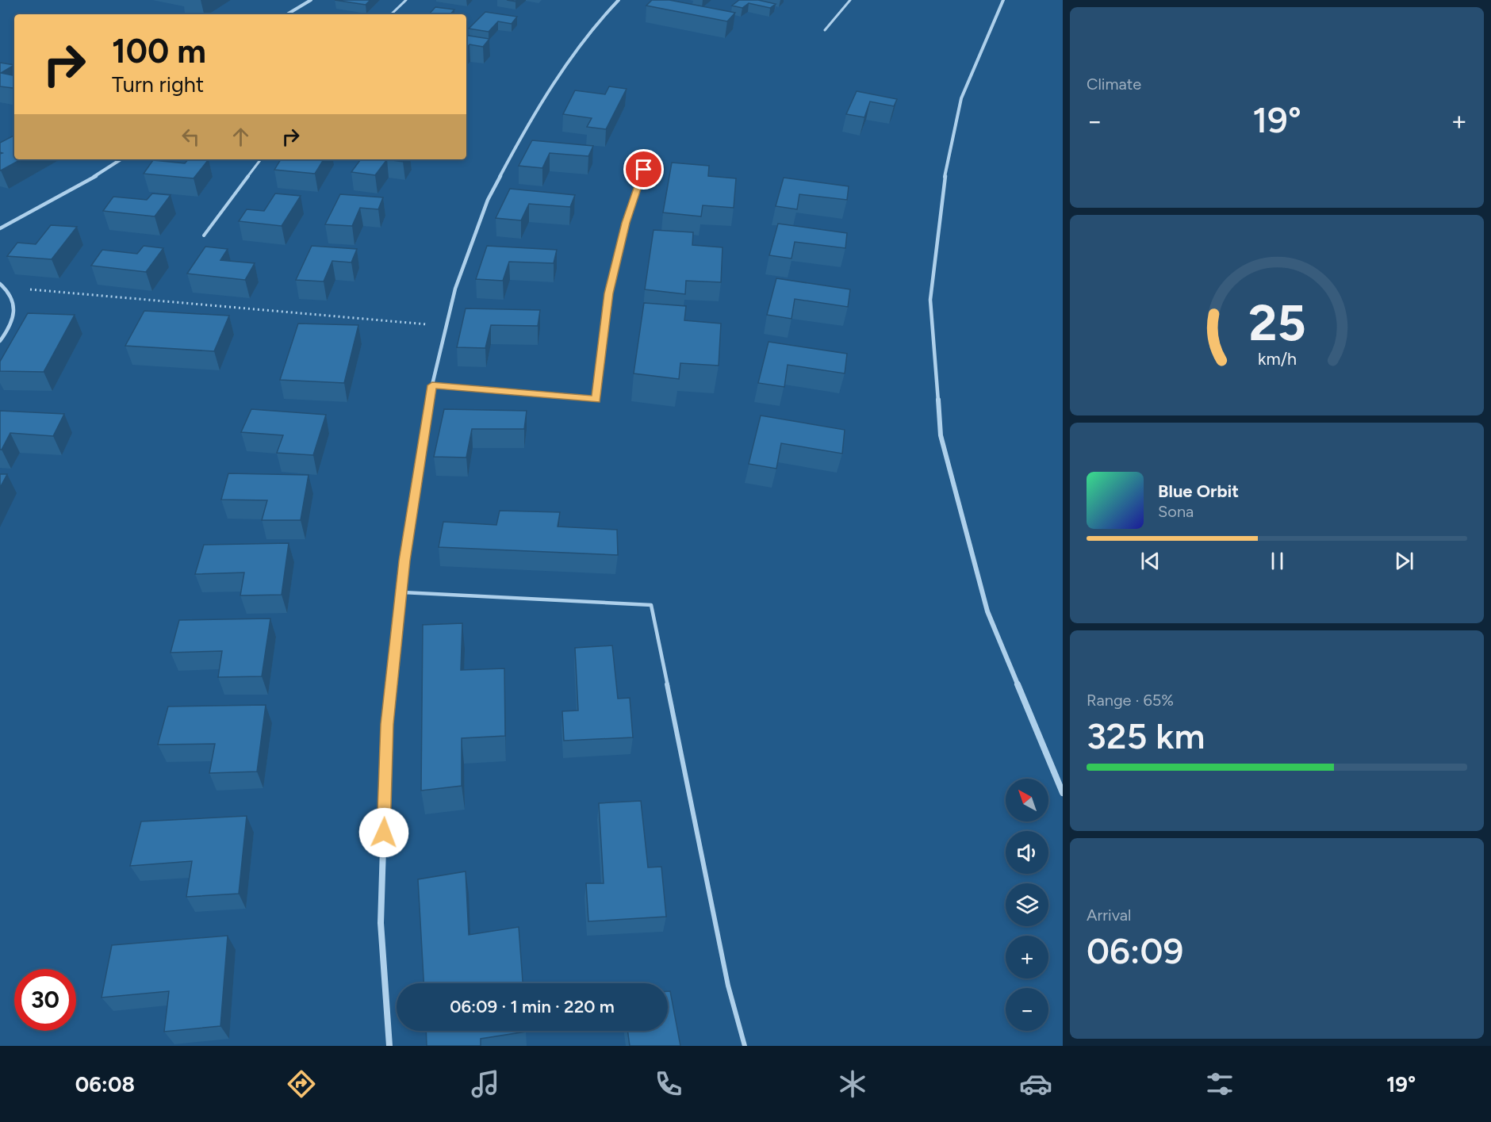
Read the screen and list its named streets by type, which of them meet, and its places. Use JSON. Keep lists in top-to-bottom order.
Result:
{
  "north": "top left",
  "page": {
    "tile": [
      "Climate",
      ["Range · 65%", "325 km"],
      ["Arrival", "06:09"]
    ],
    "turn": ["100 m", "Turn right"],
    "heat": ["−", "19°", "+"],
    "song": ["Blue Orbit", "Sona"],
    "map_buttons": ["+", "−"],
    "limit": "30",
    "trip": "06:09 · 1 min · 220 m",
    "tabs": ["06:08", "19°"],
    "gauge": ["25", "km/h"]
  }
}
